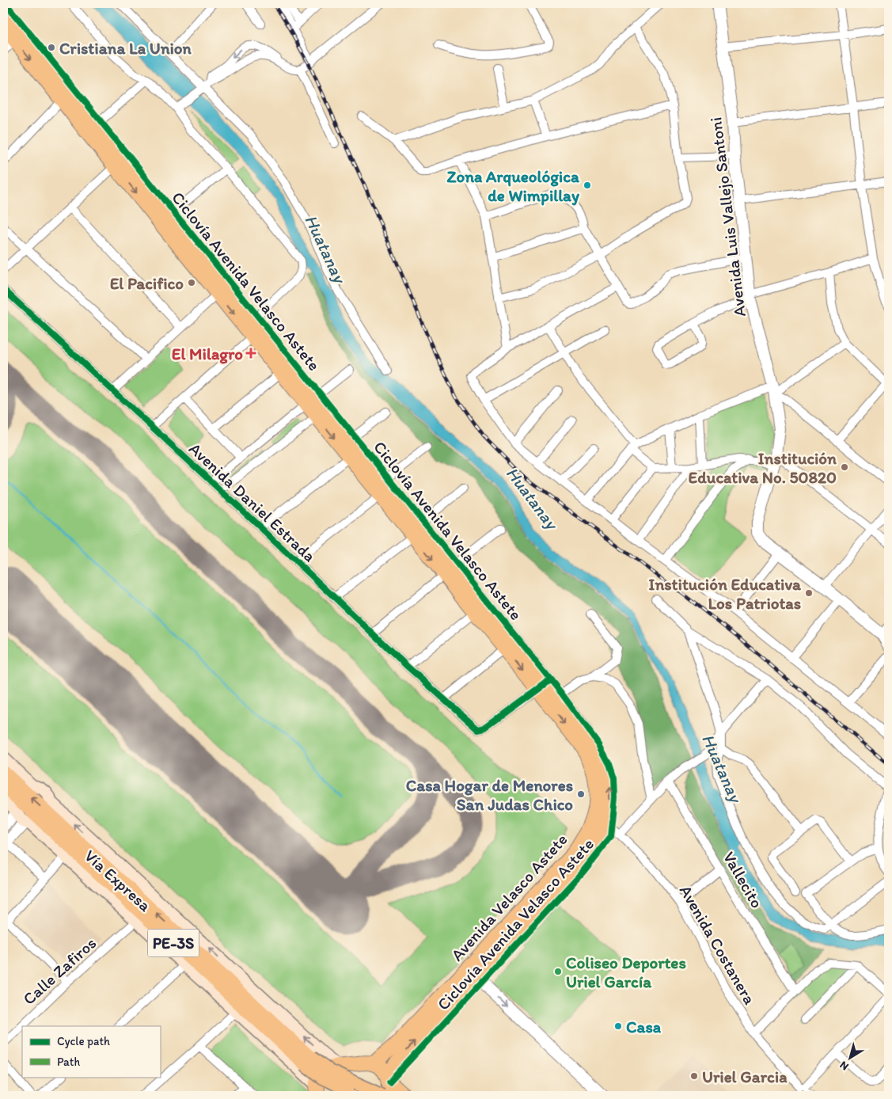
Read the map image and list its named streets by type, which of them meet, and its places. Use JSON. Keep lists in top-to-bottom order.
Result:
{
  "streets": {
    "highway": ["Avenida Velasco Astete"],
    "main road": ["Vía Expresa", "PE-3S"],
    "street": [
      "Avenida Luis Vallejo Santoni",
      "Avenida Daniel Estrada",
      "Vallecito",
      "Avenida Costanera",
      "Calle Zafiros"
    ],
    "cycle path": ["Ciclovía Avenida Velasco Astete"]
  },
  "crossings": [
    ["Avenida Daniel Estrada", "Avenida Velasco Astete"],
    ["Vía Expresa", "PE-3S"],
    ["Vía Expresa", "Calle Zafiros"],
    ["Avenida Velasco Astete", "Avenida Costanera"]
  ],
  "water": ["Huatanay"],
  "places": {
    "other": [
      "Cristiana La Union",
      "Zona Arqueológica de Wimpillay",
      "El Pacifico",
      "Institución Educativa No. 50820",
      "Institución Educativa Los Patriotas",
      "Casa Hogar de Menores San Judas Chico",
      "Coliseo Deportes Uriel García",
      "Casa",
      "Uriel Garcia"
    ],
    "health": ["El Milagro"]
  },
  "legend": ["Cycle path", "Path"],
  "north": "bottom left"
}
